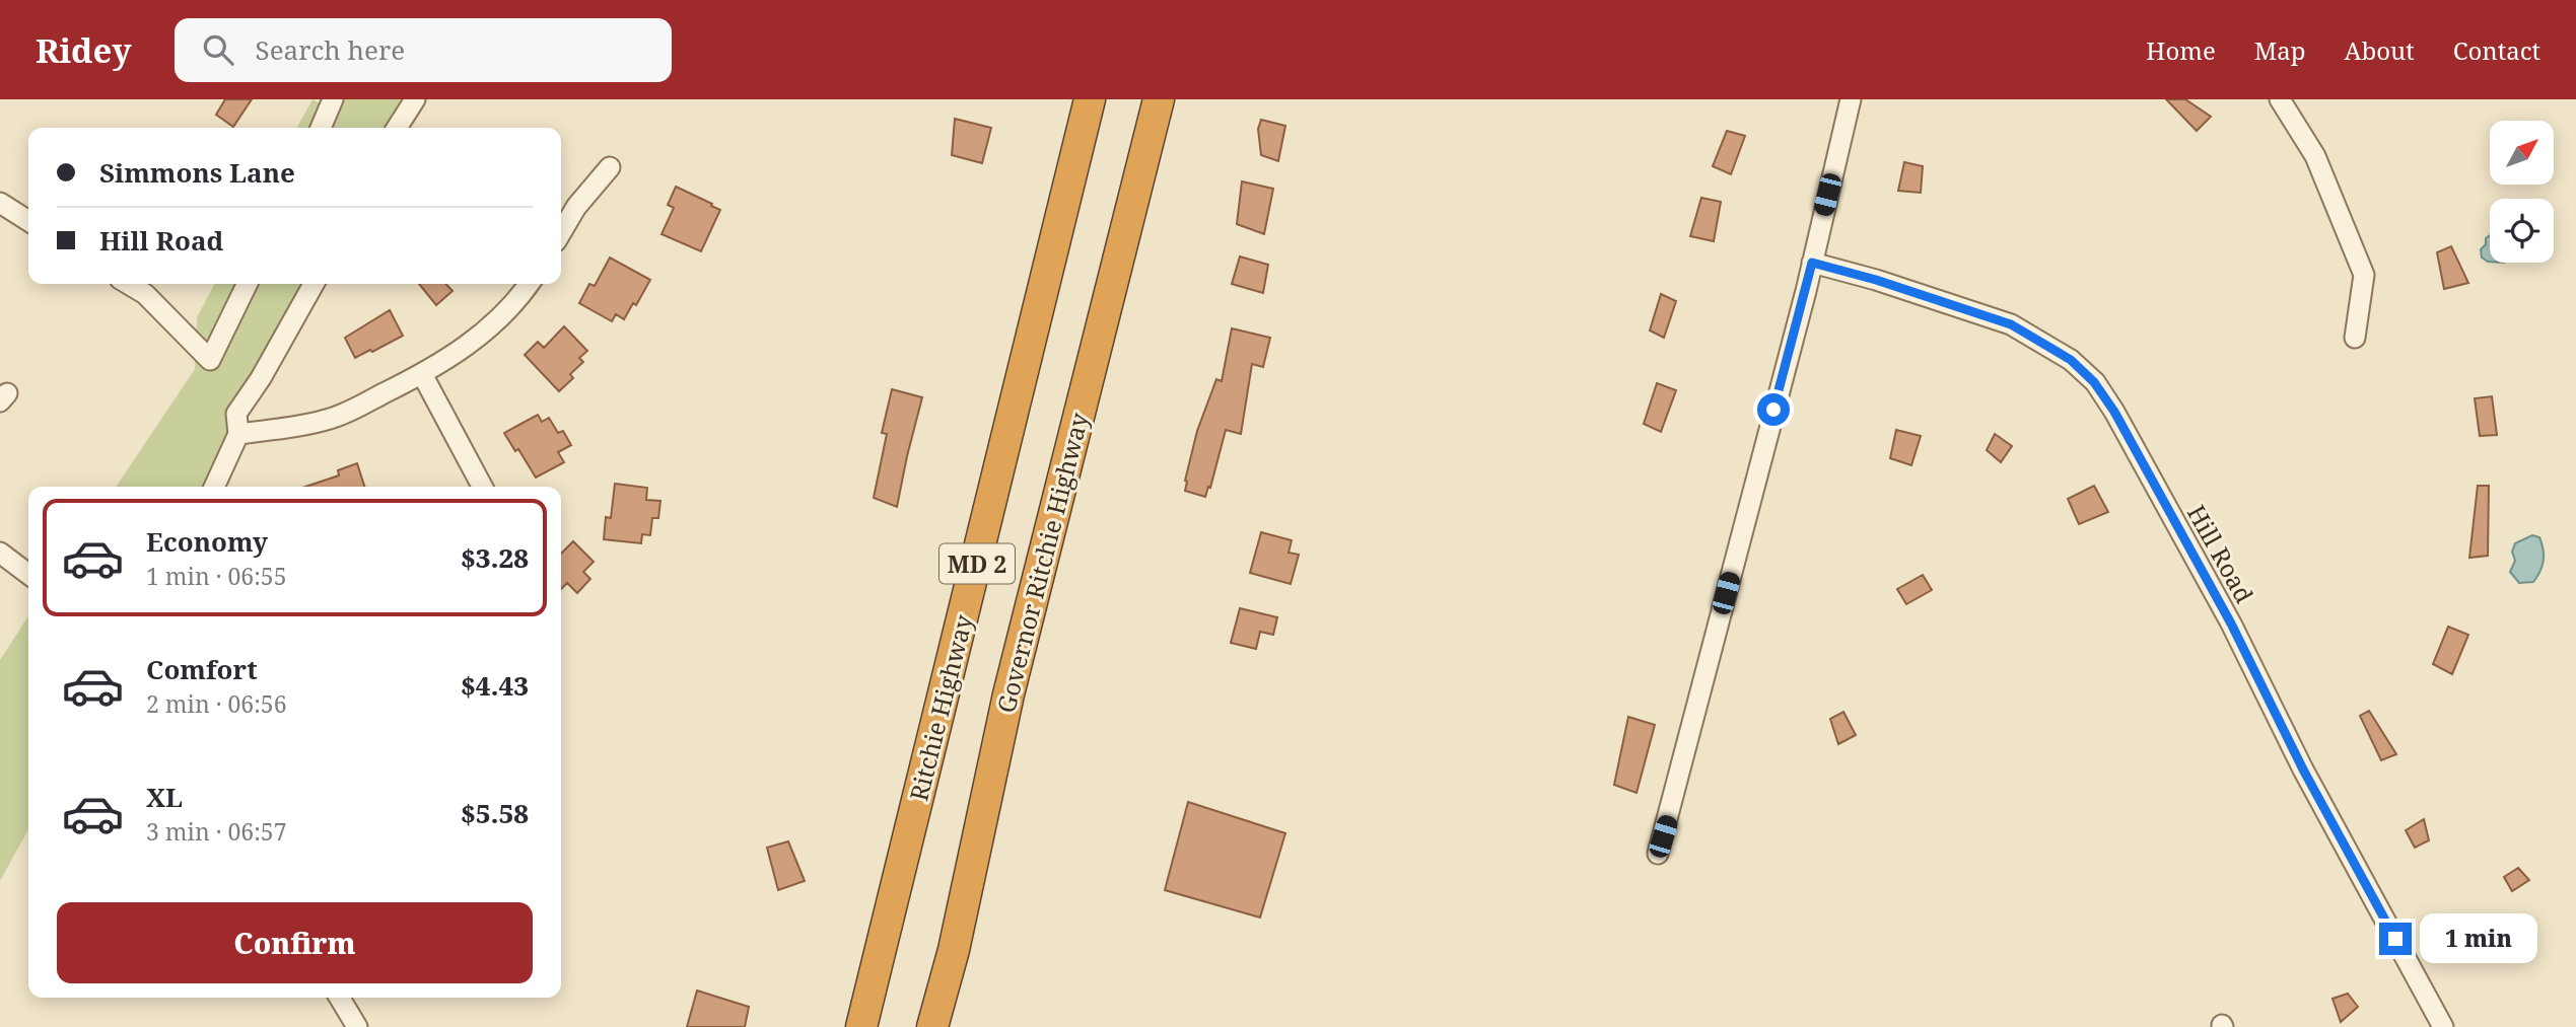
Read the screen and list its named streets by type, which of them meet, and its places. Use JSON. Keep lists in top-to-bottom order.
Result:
{
  "streets": {
    "highway": ["Governor Ritchie Highway", "MD 2", "Ritchie Highway"],
    "street": ["Hill Road"]
  },
  "north": "top right",
  "page": {
    "header": "Ridey",
    "search": "Search here",
    "nav": [
      "Home",
      "Map",
      "About",
      "Contact"
    ],
    "banner": ["Simmons Lane", "Hill Road"],
    "list": [
      {
        "name": "Economy",
        "note": "1 min · 06:55",
        "value": "$3.28"
      },
      {
        "name": "Comfort",
        "note": "2 min · 06:56",
        "value": "$4.43"
      },
      {
        "name": "XL",
        "note": "3 min · 06:57",
        "value": "$5.58"
      }
    ],
    "buttons": "Confirm",
    "bubble": "1 min"
  }
}
